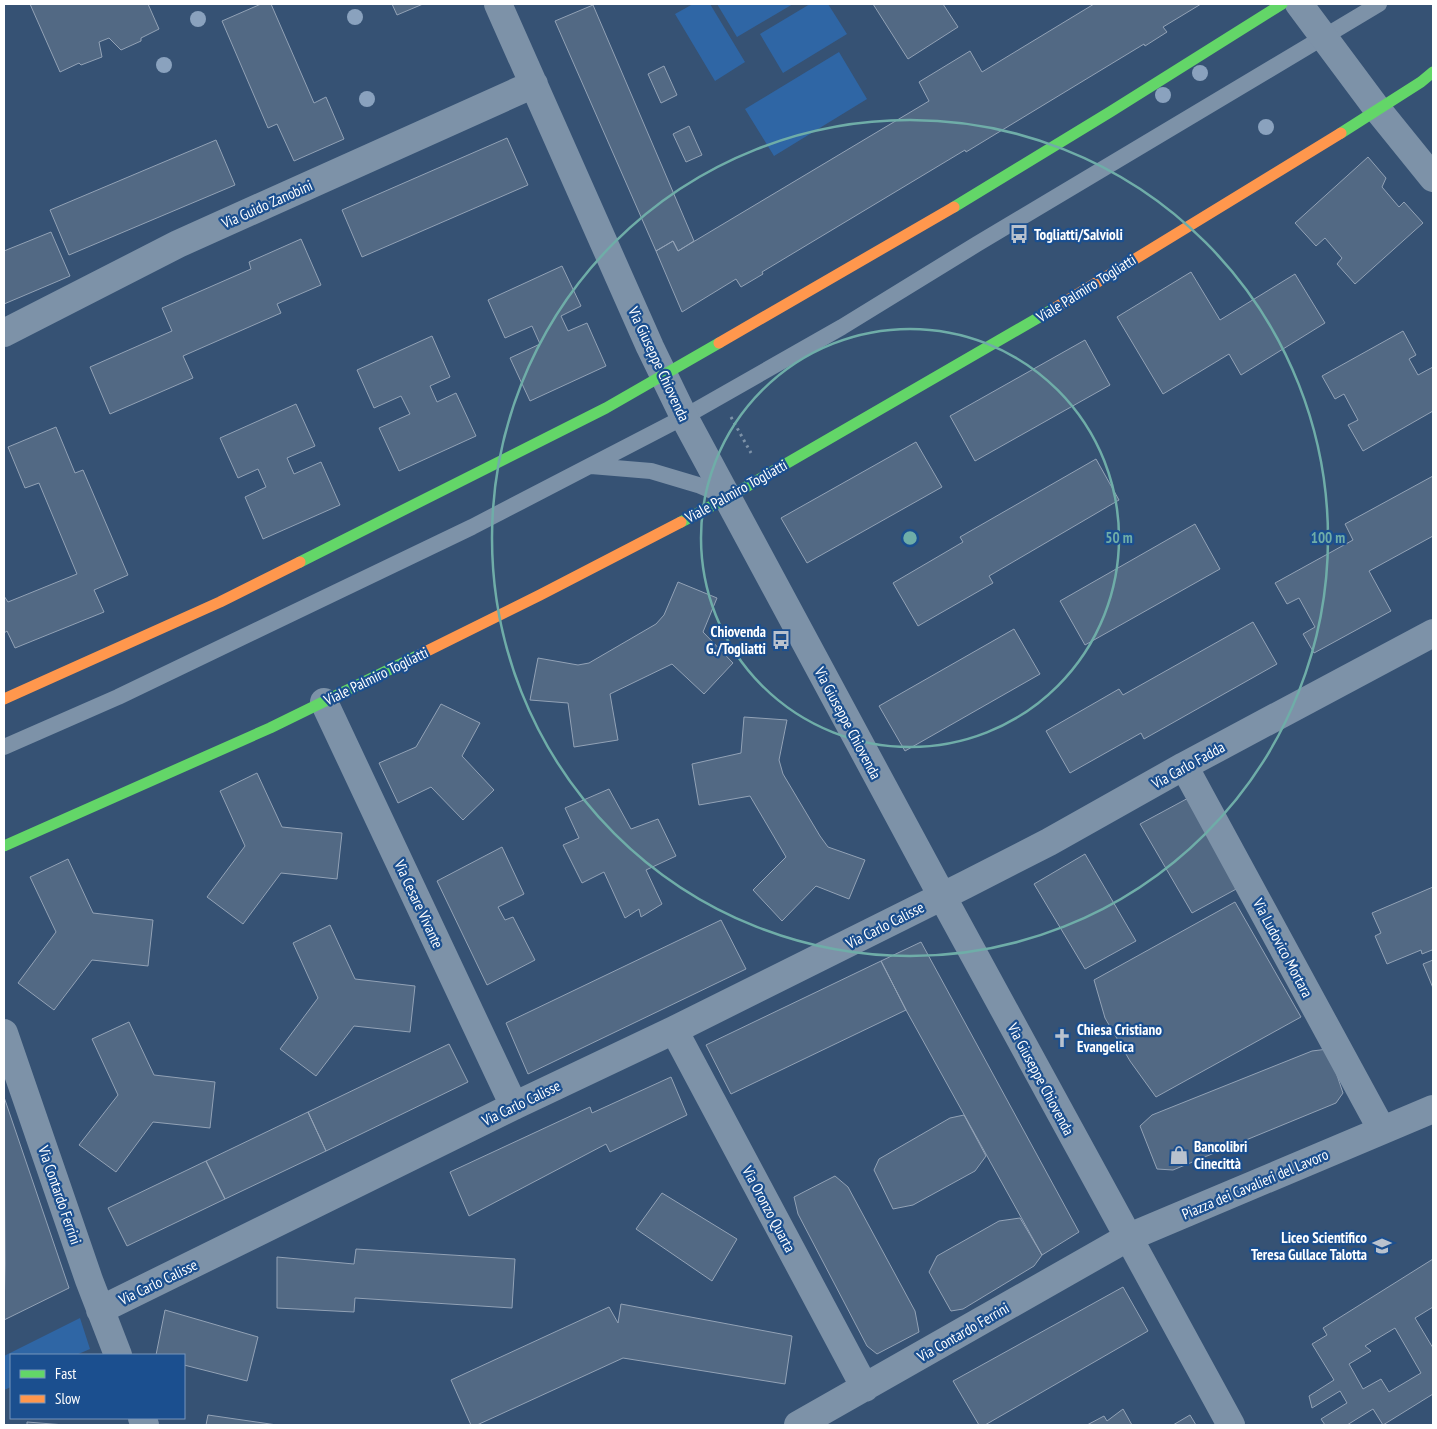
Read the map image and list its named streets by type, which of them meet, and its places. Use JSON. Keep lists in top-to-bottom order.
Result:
{
  "streets": {
    "main road": ["Viale Palmiro Togliatti"],
    "street": [
      "Via Guido Zanobini",
      "Via Giuseppe Chiovenda",
      "Via Carlo Fadda",
      "Via Cesare Vivante",
      "Via Carlo Calisse",
      "Via Ludovico Mortara",
      "Piazza dei Cavalieri del Lavoro",
      "Via Contardo Ferrini",
      "Via Oronzo Quarta"
    ]
  },
  "crossings": [
    ["Via Guido Zanobini", "Via Giuseppe Chiovenda"],
    ["Viale Palmiro Togliatti", "Via Giuseppe Chiovenda"],
    ["Viale Palmiro Togliatti", "Via Cesare Vivante"],
    ["Via Giuseppe Chiovenda", "Via Carlo Fadda"],
    ["Via Giuseppe Chiovenda", "Via Carlo Calisse"],
    ["Via Giuseppe Chiovenda", "Piazza dei Cavalieri del Lavoro"],
    ["Via Giuseppe Chiovenda", "Via Contardo Ferrini"],
    ["Via Carlo Fadda", "Via Carlo Calisse"],
    ["Via Carlo Fadda", "Via Ludovico Mortara"],
    ["Via Cesare Vivante", "Via Carlo Calisse"],
    ["Via Carlo Calisse", "Via Contardo Ferrini"],
    ["Via Carlo Calisse", "Via Oronzo Quarta"],
    ["Via Ludovico Mortara", "Piazza dei Cavalieri del Lavoro"],
    ["Piazza dei Cavalieri del Lavoro", "Via Contardo Ferrini"],
    ["Via Contardo Ferrini", "Via Oronzo Quarta"]
  ],
  "places": {
    "bus stop": ["Togliatti/Salvioli", "Chiovenda G./Togliatti"],
    "church": ["Chiesa Cristiano Evangelica"],
    "shop": ["Bancolibri Cinecittà"],
    "school or university": ["Liceo Scientifico Teresa Gullace Talotta"]
  },
  "legend": ["Fast", "Slow"],
  "rings": ["50 m", "100 m"]
}
